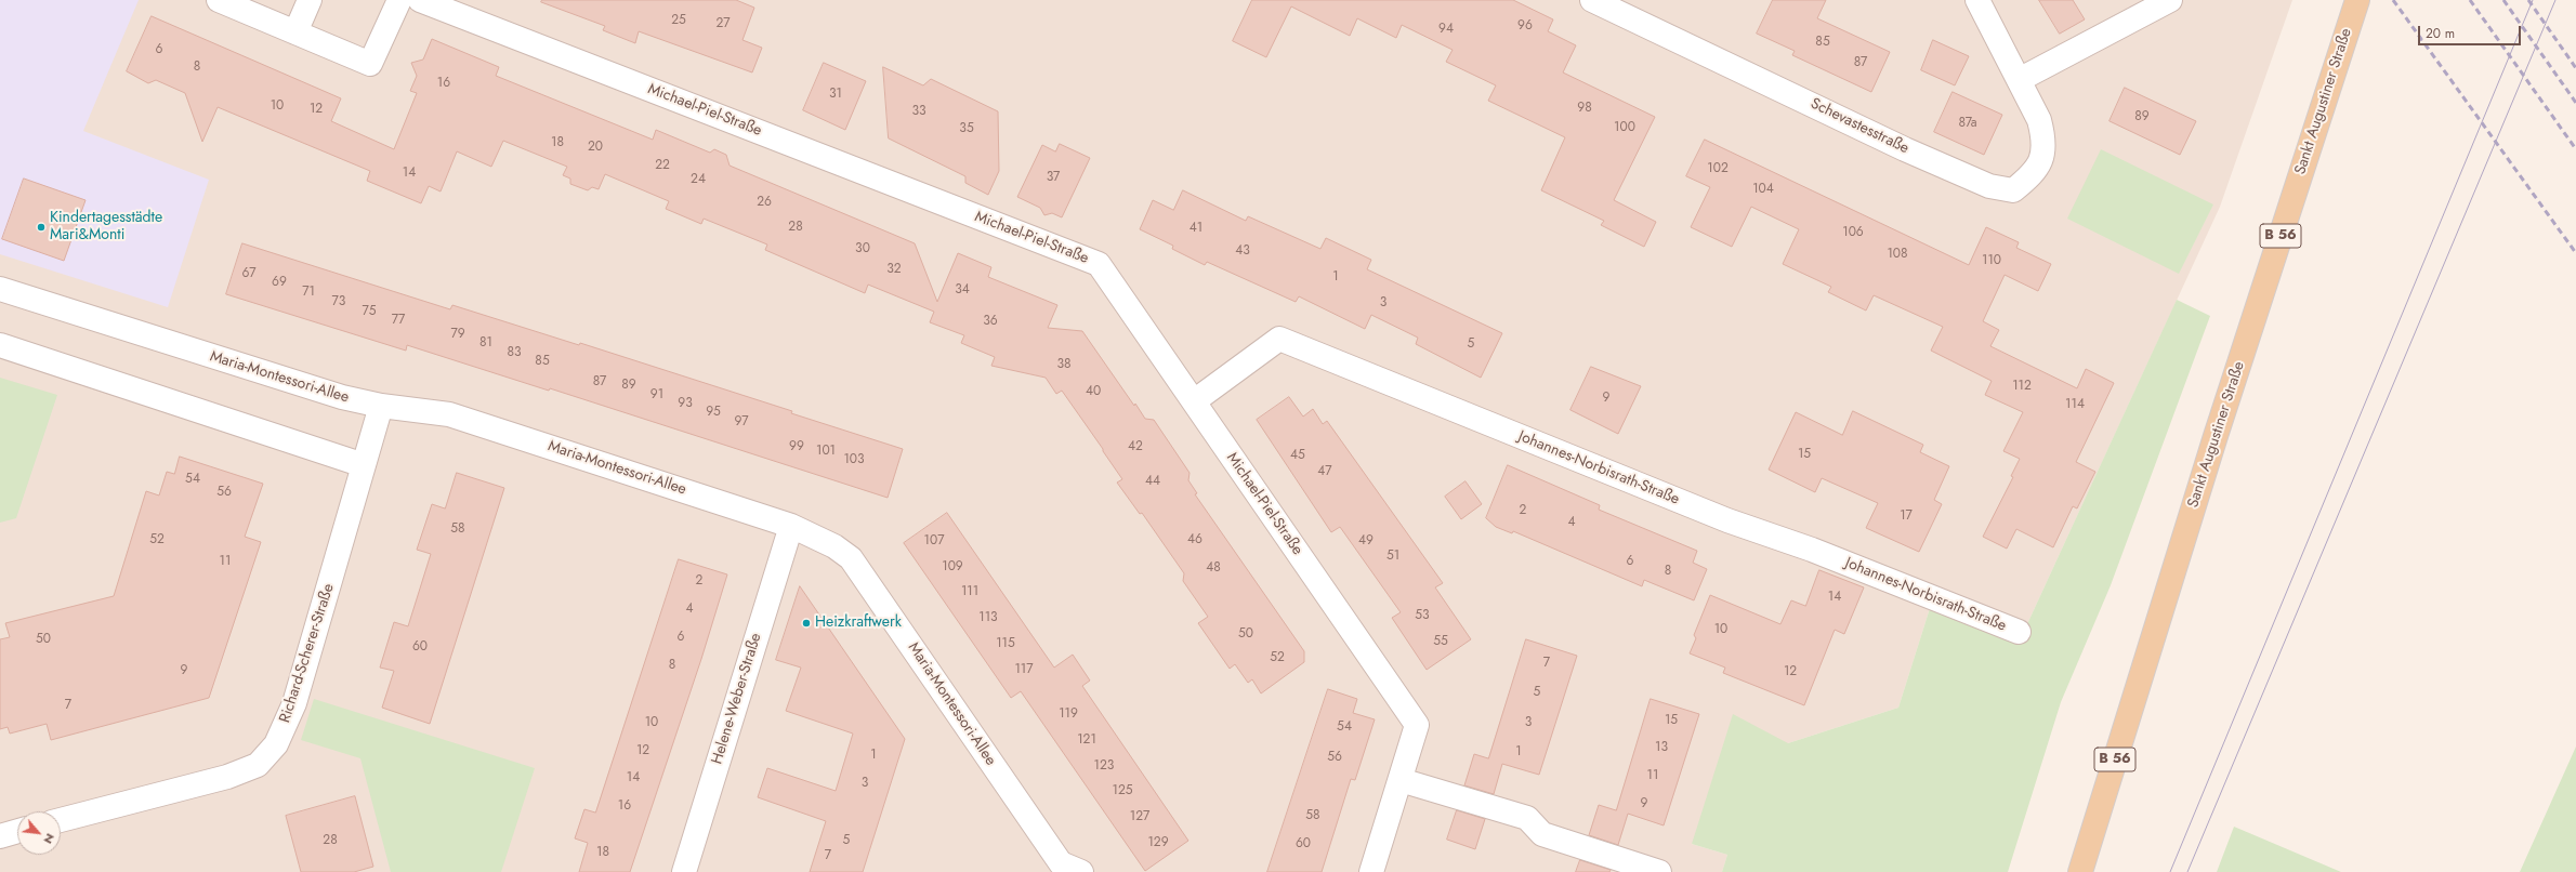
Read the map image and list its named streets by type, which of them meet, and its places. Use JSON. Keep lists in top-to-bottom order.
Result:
{
  "streets": {
    "main road": ["Sankt Augustiner Straße", "B 56"],
    "street": [
      "Michael-Piel-Straße",
      "Schevastesstraße",
      "Maria-Montessori-Allee",
      "Johannes-Norbisrath-Straße",
      "Richard-Scherer-Straße",
      "Helene-Weber-Straße"
    ]
  },
  "crossings": [
    ["Michael-Piel-Straße", "Johannes-Norbisrath-Straße"],
    ["Maria-Montessori-Allee", "Richard-Scherer-Straße"],
    ["Maria-Montessori-Allee", "Helene-Weber-Straße"]
  ],
  "places": ["Kindertagesstädte Mari&Monti", "Heizkraftwerk"],
  "house_numbers": [
    "25",
    "27",
    "96",
    "94",
    "85",
    "6",
    "87",
    "8",
    "16",
    "31",
    "10",
    "98",
    "12",
    "33",
    "89",
    "87a",
    "100",
    "35",
    "18",
    "20",
    "22",
    "102",
    "14",
    "37",
    "24",
    "104",
    "26",
    "28",
    "41",
    "106",
    "30",
    "43",
    "108",
    "110",
    "32",
    "67",
    "1",
    "69",
    "34",
    "71",
    "73",
    "3",
    "75",
    "77",
    "36",
    "79",
    "81",
    "5",
    "83",
    "85",
    "38",
    "87",
    "89",
    "112",
    "40",
    "91",
    "9",
    "93",
    "114",
    "95",
    "97",
    "99",
    "42",
    "101",
    "15",
    "45",
    "103",
    "47",
    "54",
    "44",
    "56",
    "2",
    "17",
    "4",
    "58",
    "52",
    "46",
    "107",
    "49",
    "51",
    "11",
    "6",
    "109",
    "48",
    "8",
    "2",
    "111",
    "14",
    "4",
    "53",
    "113",
    "10",
    "50",
    "6",
    "50",
    "55",
    "115",
    "60",
    "52",
    "7",
    "8",
    "117",
    "9",
    "12",
    "5",
    "7",
    "119",
    "15",
    "10",
    "3",
    "54",
    "121",
    "13",
    "12",
    "1",
    "1",
    "56",
    "123",
    "11",
    "14",
    "3",
    "125",
    "9",
    "16",
    "58",
    "127",
    "28",
    "5",
    "129",
    "60",
    "18",
    "7"
  ],
  "scale_bar": "20 m",
  "north": "bottom right"
}
